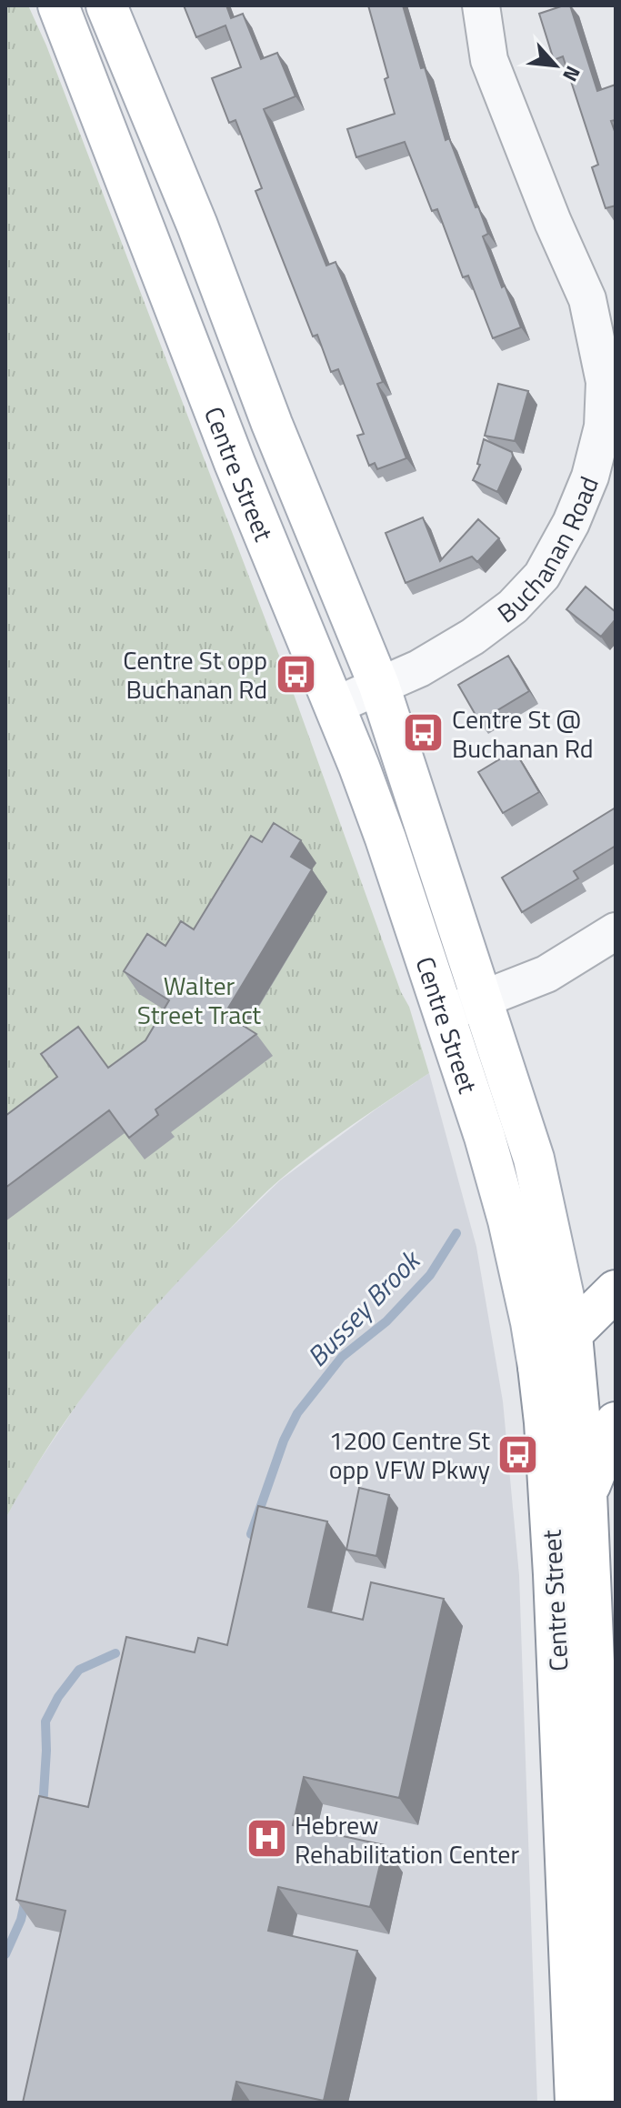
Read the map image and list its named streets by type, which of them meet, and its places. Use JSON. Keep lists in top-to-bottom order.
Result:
{
  "streets": {
    "main road": ["Centre Street"],
    "street": ["Buchanan Road"]
  },
  "crossings": [
    ["Centre Street", "Buchanan Road"]
  ],
  "water": ["Bussey Brook"],
  "parks": ["Walter Street Tract"],
  "places": {
    "bus stop": ["Centre St opp Buchanan Rd", "Centre St @ Buchanan Rd", "1200 Centre St opp VFW Pkwy"],
    "hospital": ["Hebrew Rehabilitation Center"]
  },
  "north": "bottom right"
}
